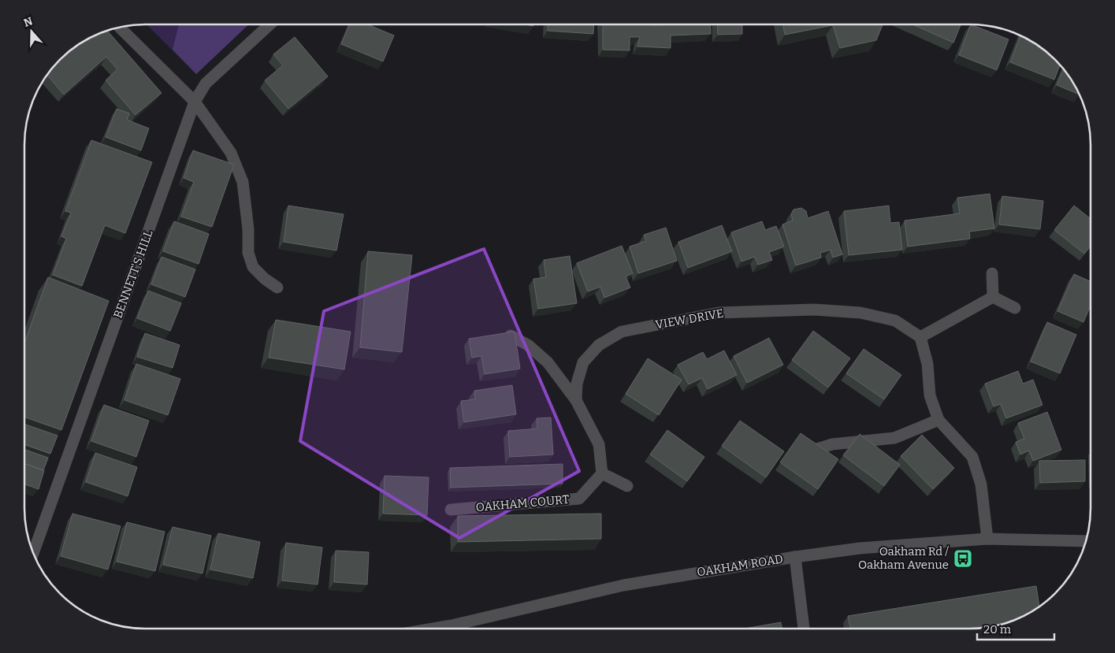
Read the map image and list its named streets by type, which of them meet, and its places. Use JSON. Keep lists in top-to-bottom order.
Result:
{
  "streets": {
    "street": [
      "BENNETT'S HILL",
      "VIEW DRIVE",
      "OAKHAM COURT",
      "OAKHAM ROAD"
    ]
  },
  "places": {
    "bus stop": ["Oakham Rd / Oakham Avenue"]
  },
  "scale_bar": "20 m",
  "north": "top"
}
